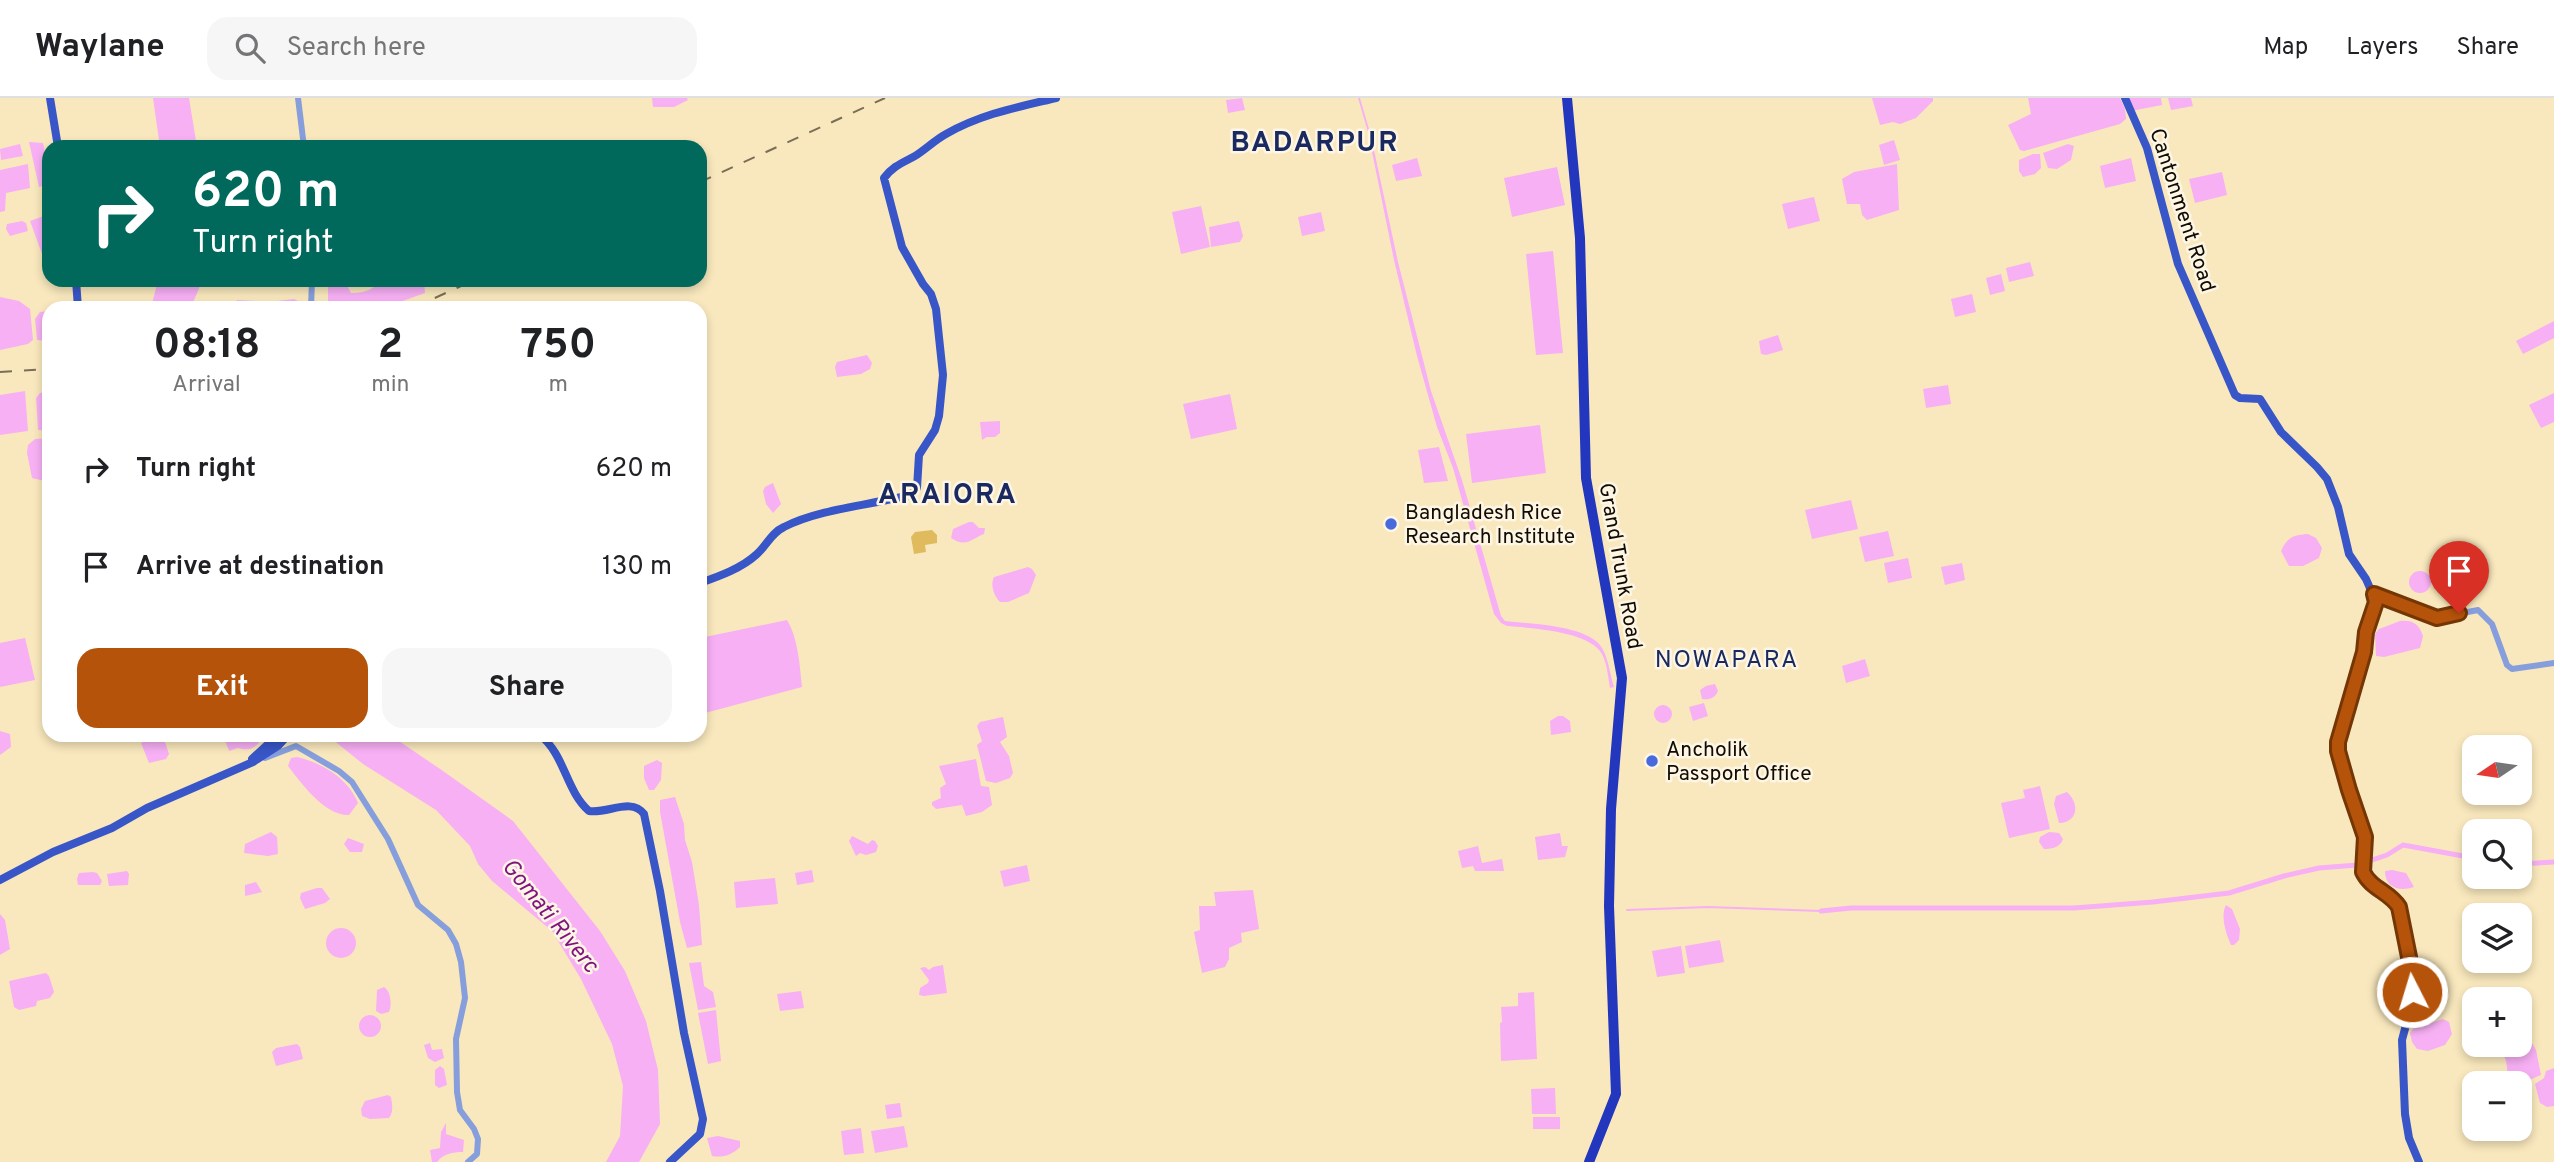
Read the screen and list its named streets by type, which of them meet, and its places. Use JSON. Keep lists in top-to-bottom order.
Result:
{
  "streets": {
    "highway": ["Grand Trunk Road"],
    "main road": ["Cantonment Road"]
  },
  "districts": ["BADARPUR", "ARAIORA", "NOWAPARA"],
  "water": ["Gomati Riverc"],
  "places": ["Bangladesh Rice Research Institute", "Ancholik Passport Office"],
  "north": "left",
  "page": {
    "header": "Waylane",
    "search": "Search here",
    "nav": ["Map", "Layers", "Share"],
    "turn": ["620 m", "Turn right"],
    "eta": [
      "08:18",
      "Arrival",
      "2",
      "min",
      "750",
      "m"
    ],
    "list": [
      {
        "name": "Turn right",
        "value": "620 m"
      },
      {
        "name": "Arrive at destination",
        "value": "130 m"
      }
    ],
    "buttons": ["Exit", "Share"],
    "map_buttons": ["+", "−"]
  }
}
